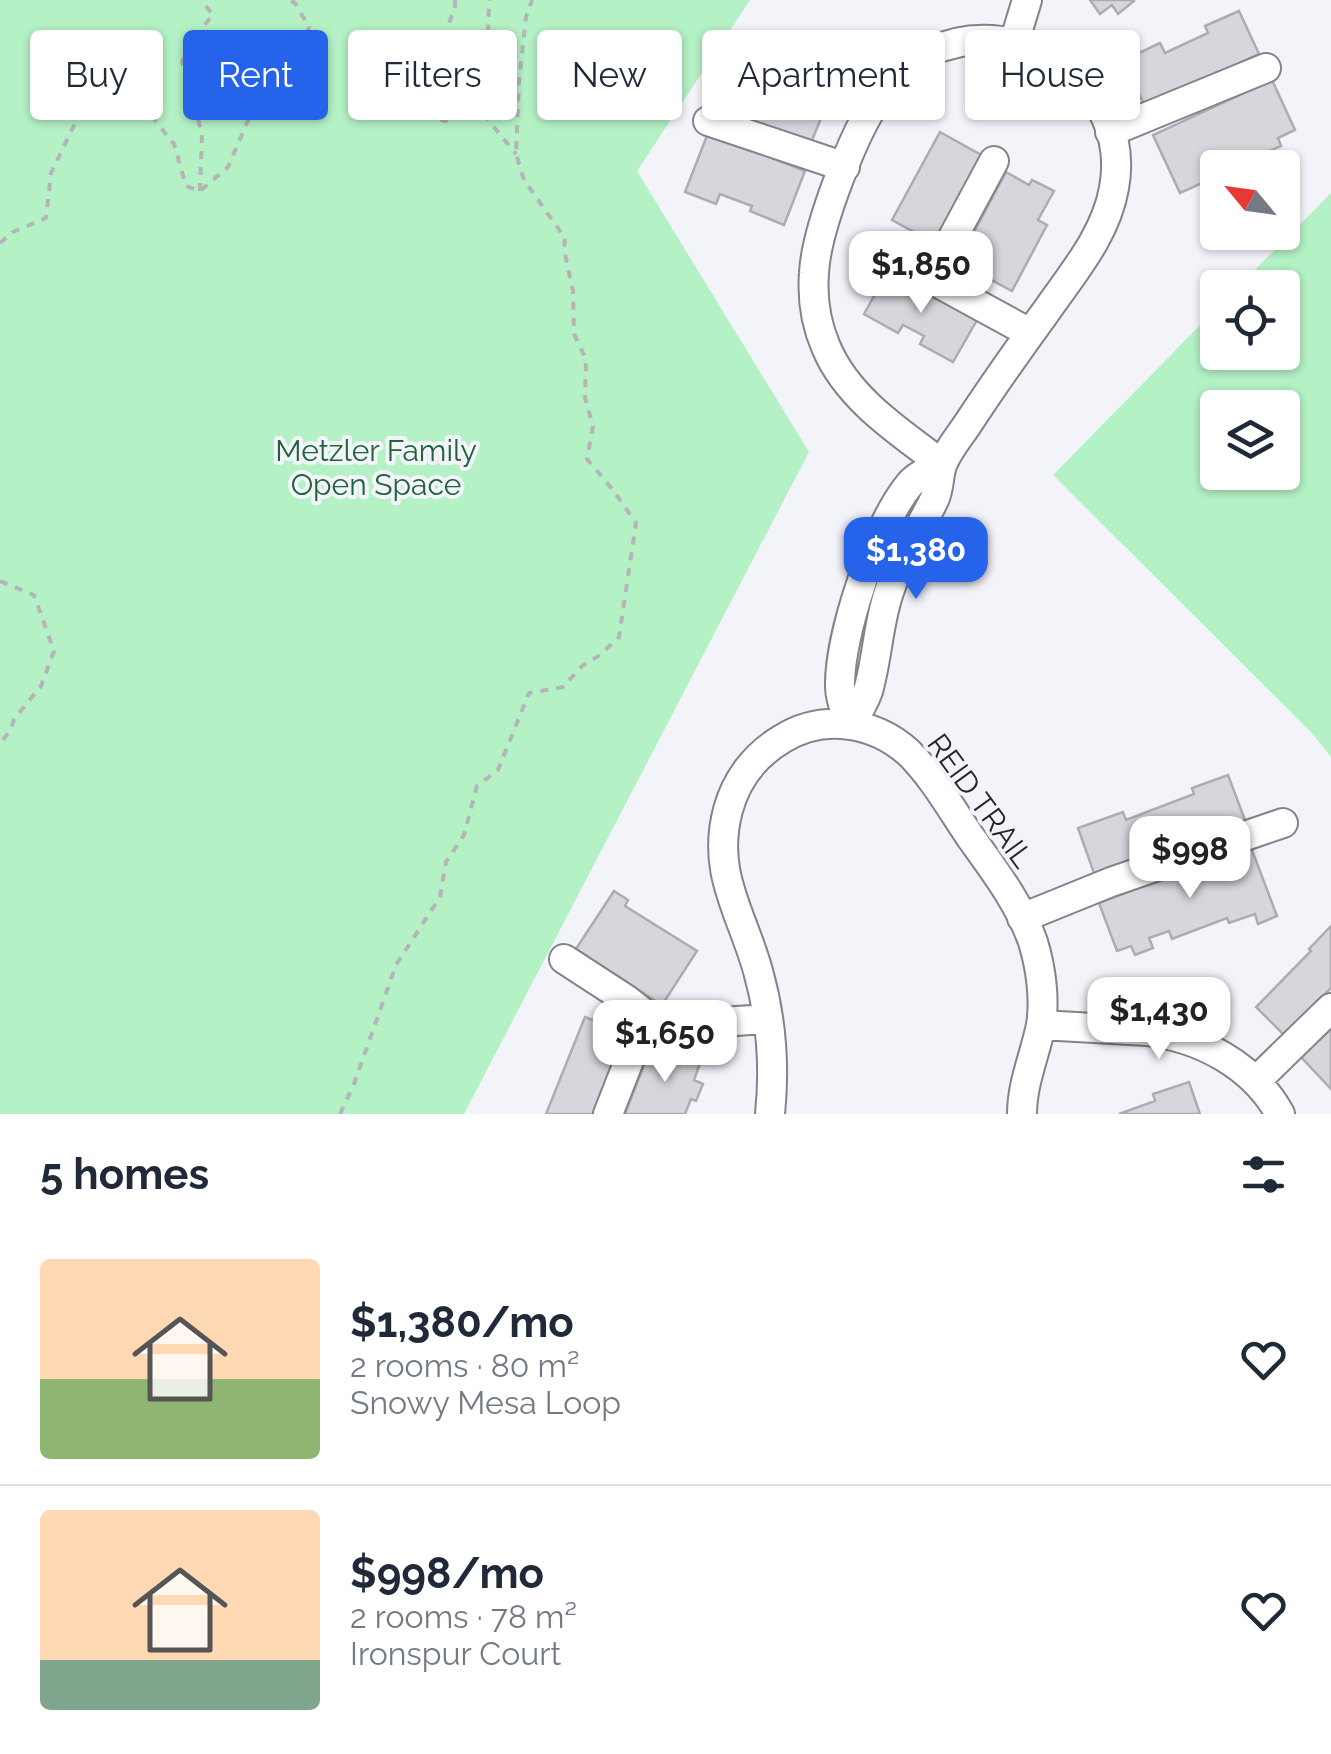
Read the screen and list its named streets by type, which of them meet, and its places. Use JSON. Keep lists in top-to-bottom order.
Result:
{
  "streets": {
    "street": ["REID TRAIL"]
  },
  "parks": ["Metzler Family Open Space"],
  "north": "top left",
  "page": {
    "chip": [
      "Buy",
      "Rent",
      "Filters",
      "New",
      "Apartment",
      "House"
    ],
    "price": [
      "$1,850",
      "$1,380",
      "$998",
      "$1,430",
      "$1,650"
    ],
    "heading": "5 homes",
    "list": [
      {
        "name": "$1,380/mo",
        "note": "2 rooms · 80 m² · Snowy Mesa Loop"
      },
      {
        "name": "$998/mo",
        "note": "2 rooms · 78 m² · Ironspur Court"
      }
    ]
  }
}
